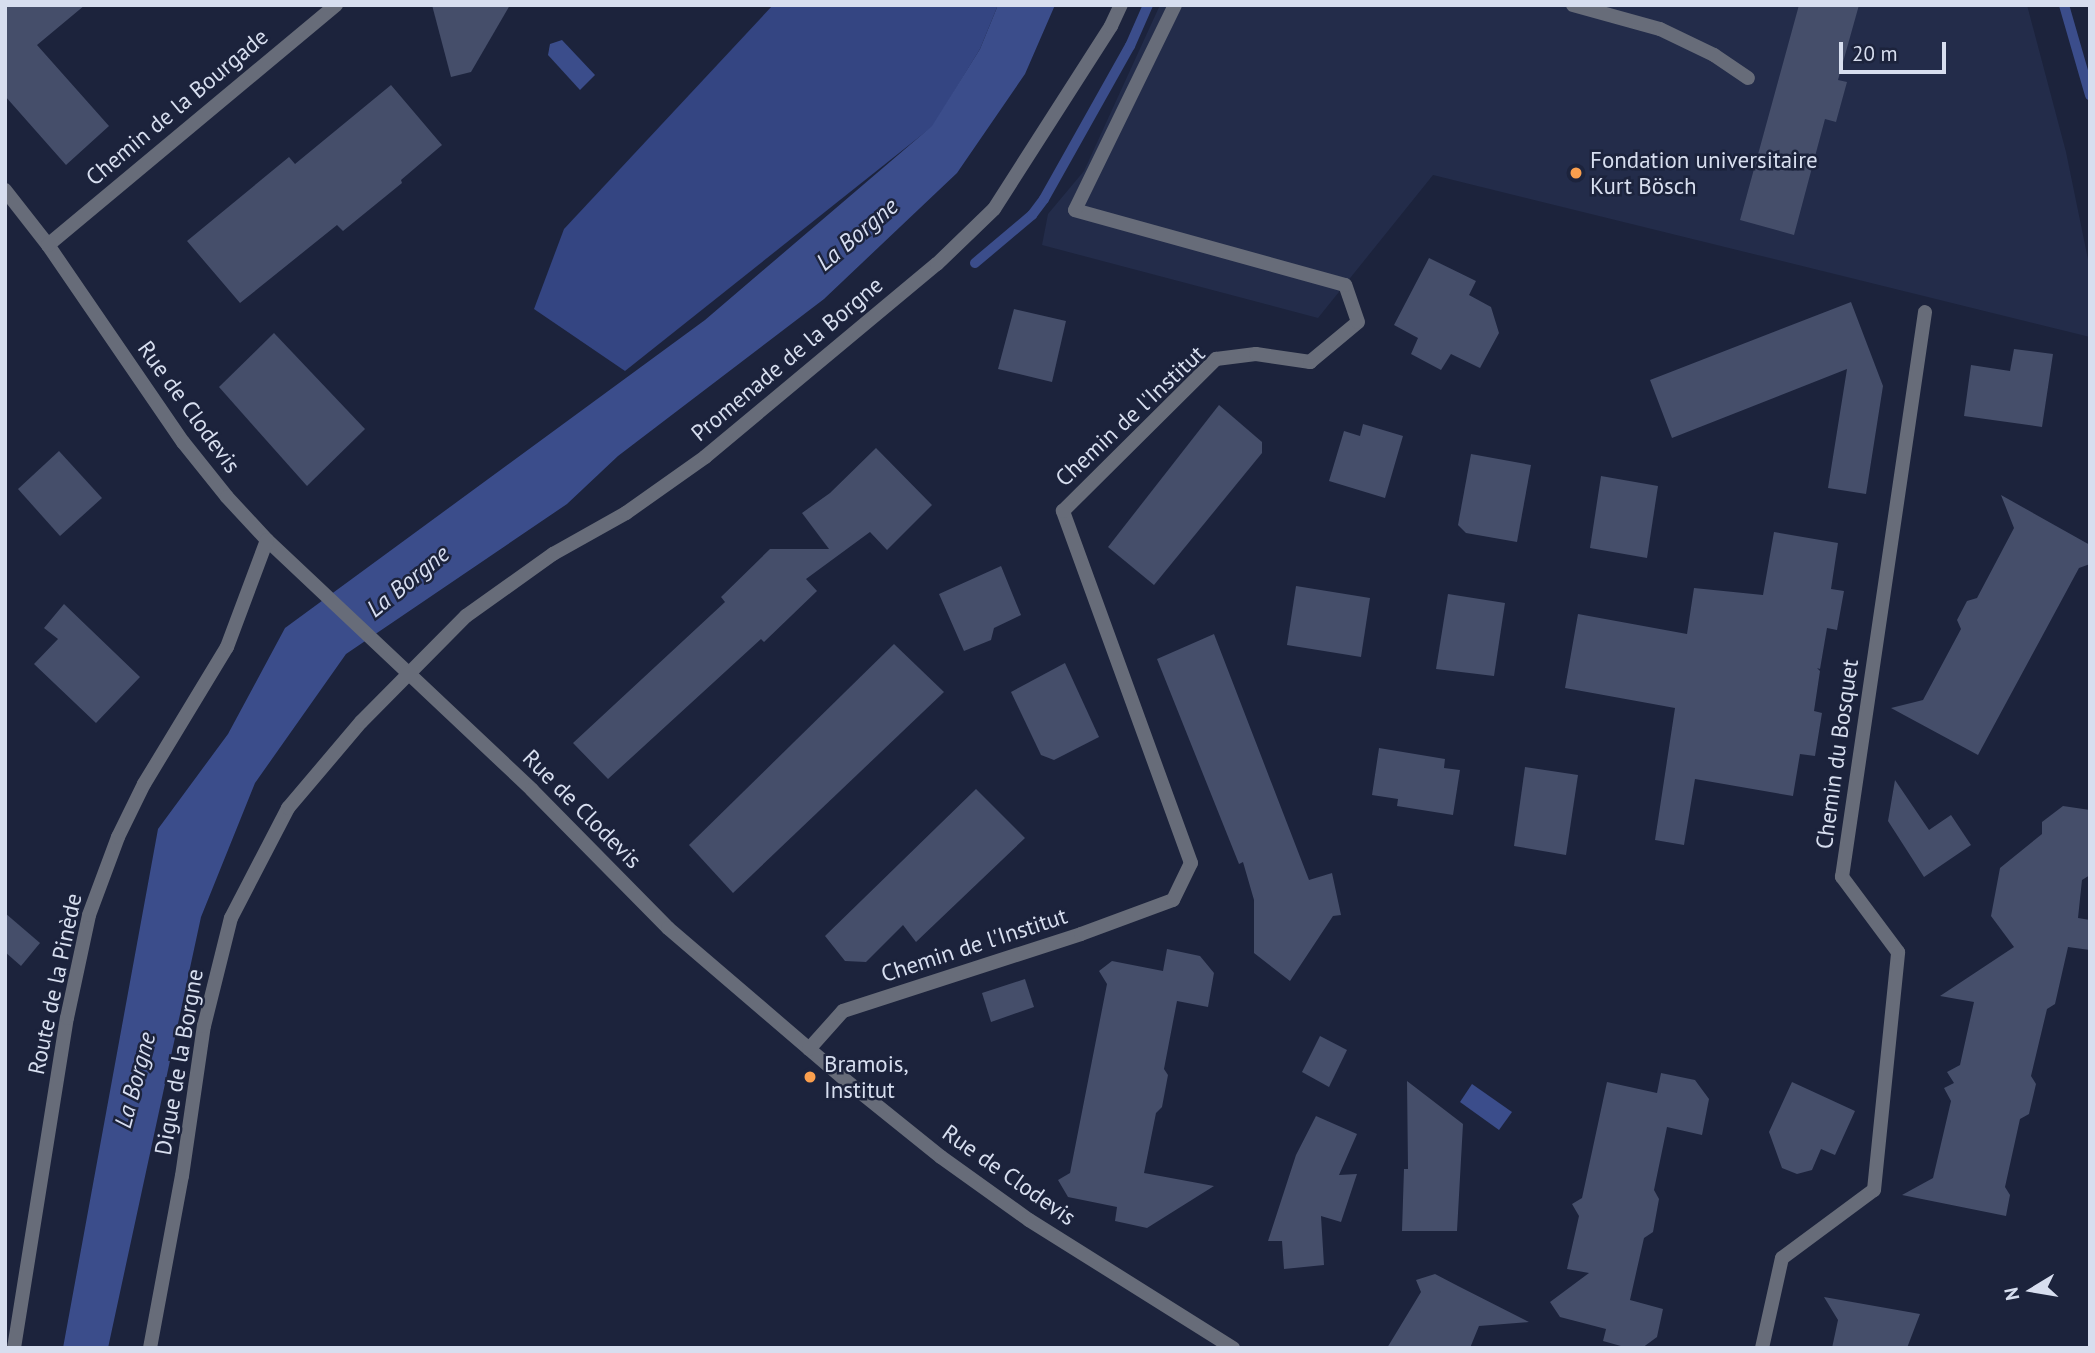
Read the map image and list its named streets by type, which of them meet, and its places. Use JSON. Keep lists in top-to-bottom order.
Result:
{
  "streets": {
    "street": [
      "Chemin de la Bourgade",
      "Promenade de la Borgne",
      "Rue de Clodevis",
      "Chemin de l'Institut",
      "Chemin du Bosquet",
      "Route de la Pinède",
      "Digue de la Borgne"
    ]
  },
  "crossings": [
    ["Chemin de la Bourgade", "Rue de Clodevis"],
    ["Promenade de la Borgne", "Rue de Clodevis"],
    ["Promenade de la Borgne", "Digue de la Borgne"],
    ["Rue de Clodevis", "Chemin de l'Institut"],
    ["Rue de Clodevis", "Route de la Pinède"],
    ["Rue de Clodevis", "Digue de la Borgne"]
  ],
  "water": ["La Borgne"],
  "places": ["Fondation universitaire Kurt Bösch", "Bramois, Institut"],
  "scale_bar": "20 m",
  "north": "left"
}
